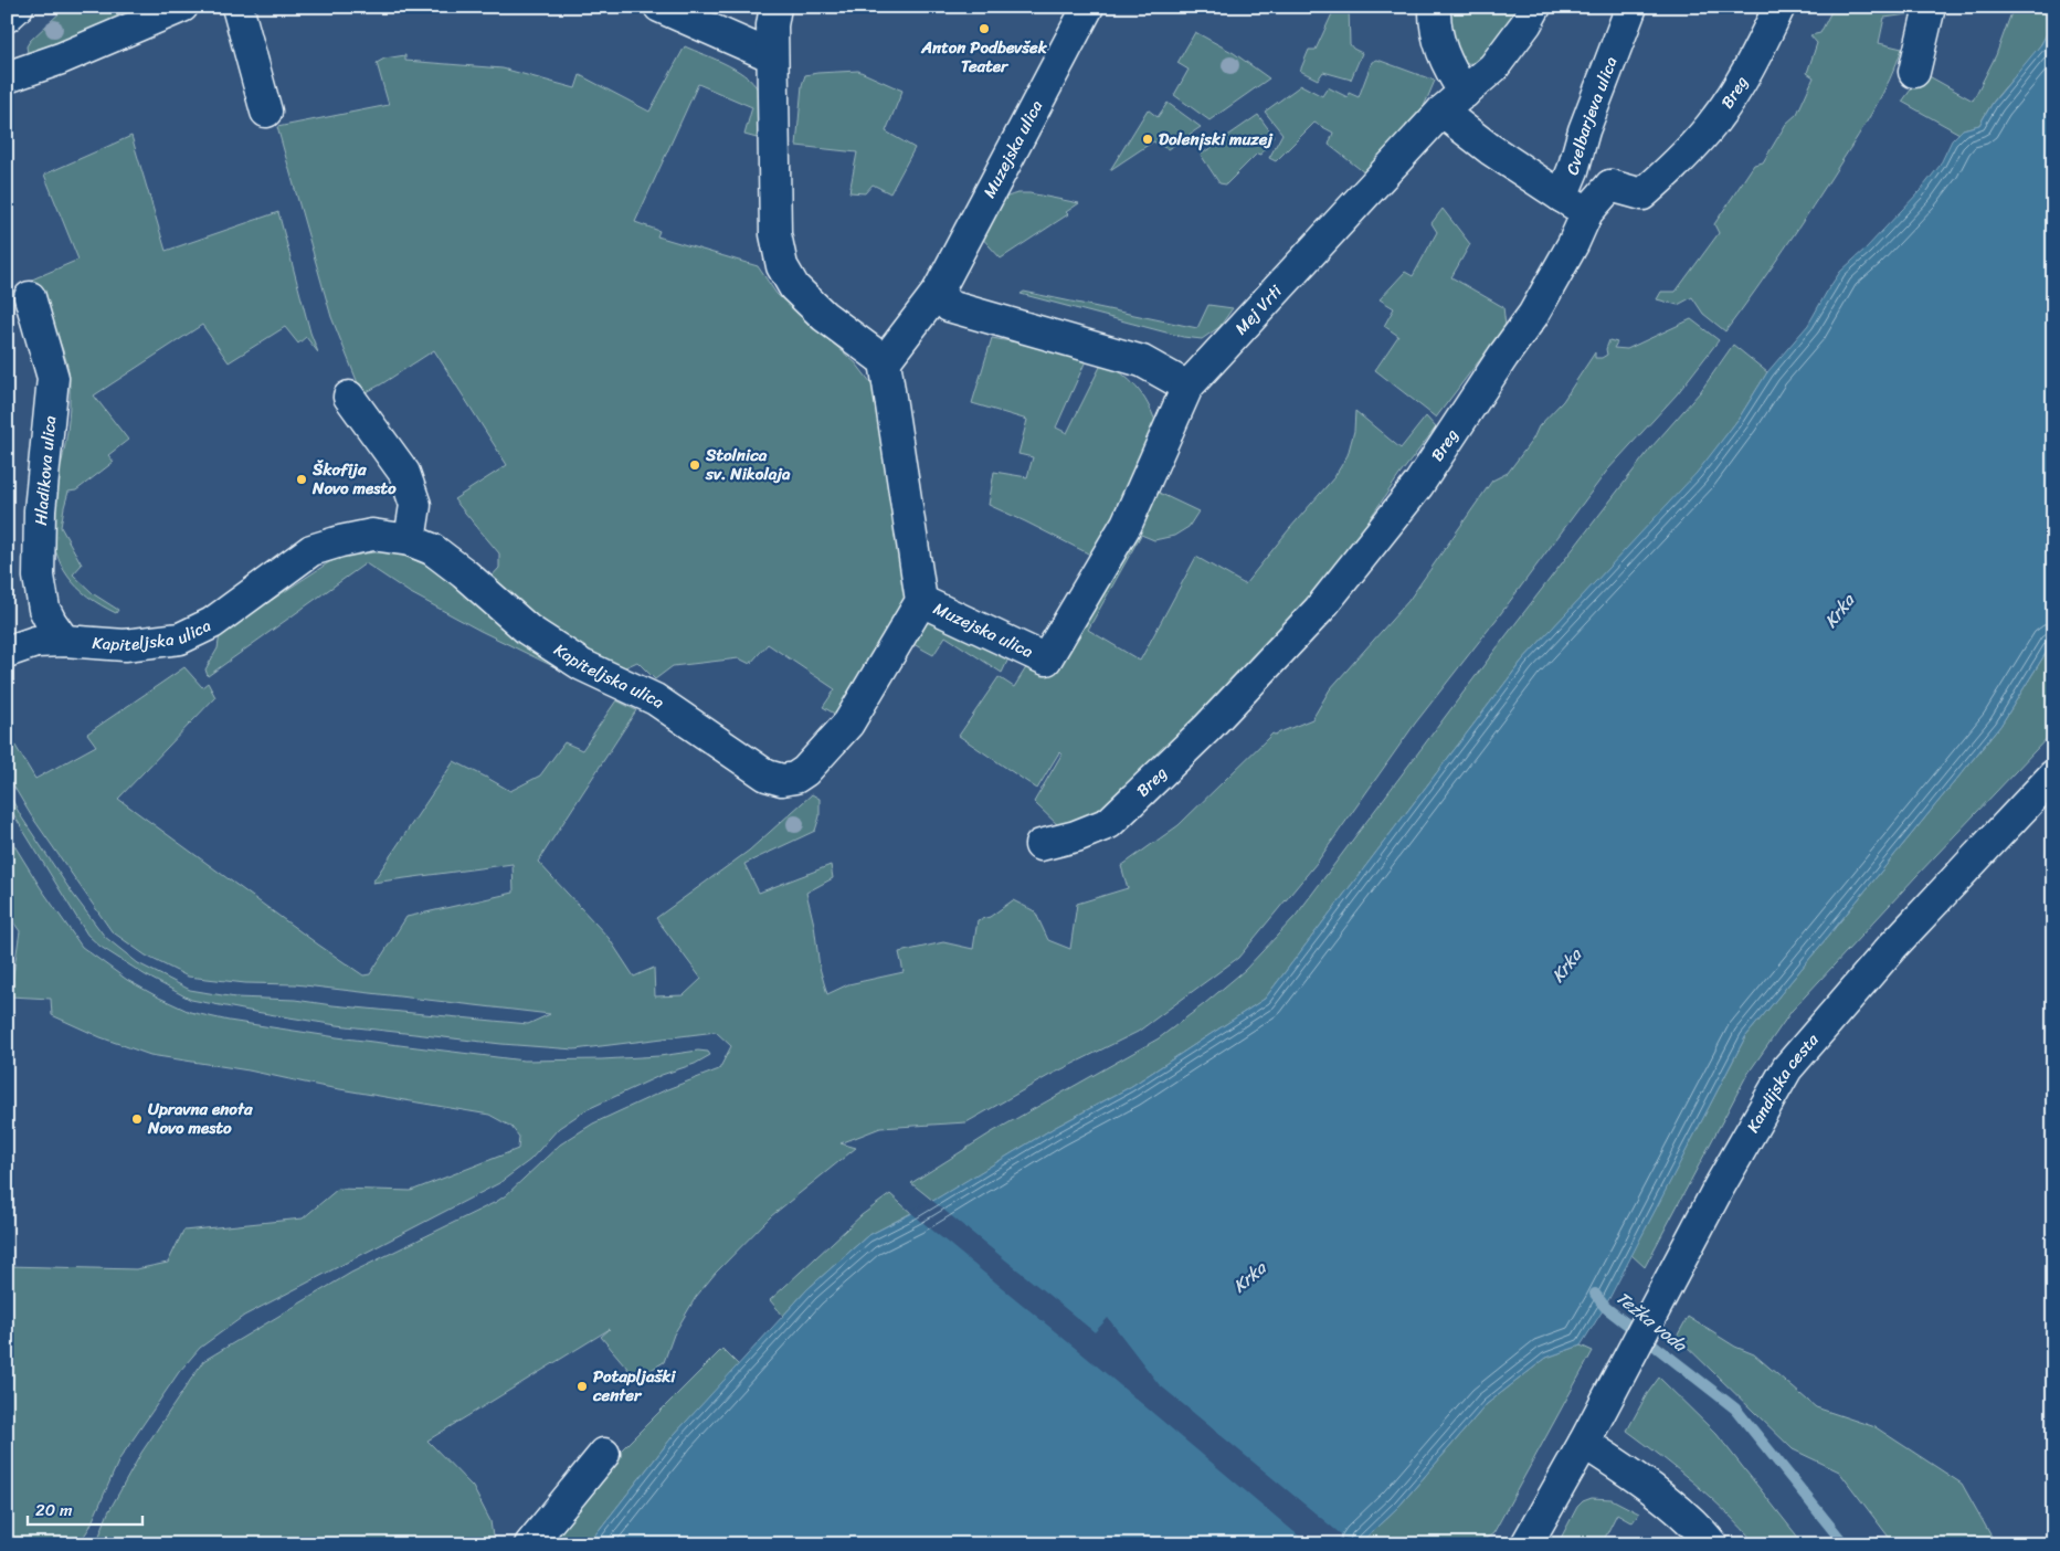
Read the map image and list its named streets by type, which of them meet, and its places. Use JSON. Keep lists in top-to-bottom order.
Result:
{
  "streets": {
    "street": [
      "Breg",
      "Cvelbarjeva ulica",
      "Muzejska ulica",
      "Mej Vrti",
      "Hladikova ulica",
      "Kapiteljska ulica",
      "Kandijska cesta"
    ]
  },
  "crossings": [
    ["Breg", "Cvelbarjeva ulica"],
    ["Muzejska ulica", "Mej Vrti"],
    ["Muzejska ulica", "Kapiteljska ulica"],
    ["Hladikova ulica", "Kapiteljska ulica"]
  ],
  "water": ["Krka", "Težka voda"],
  "places": [
    "Anton Podbevšek Teater",
    "Dolenjski muzej",
    "Stolnica sv. Nikolaja",
    "Škofija Novo mesto",
    "Upravna enota Novo mesto",
    "Potapljaški center"
  ],
  "scale_bar": "20 m"
}
